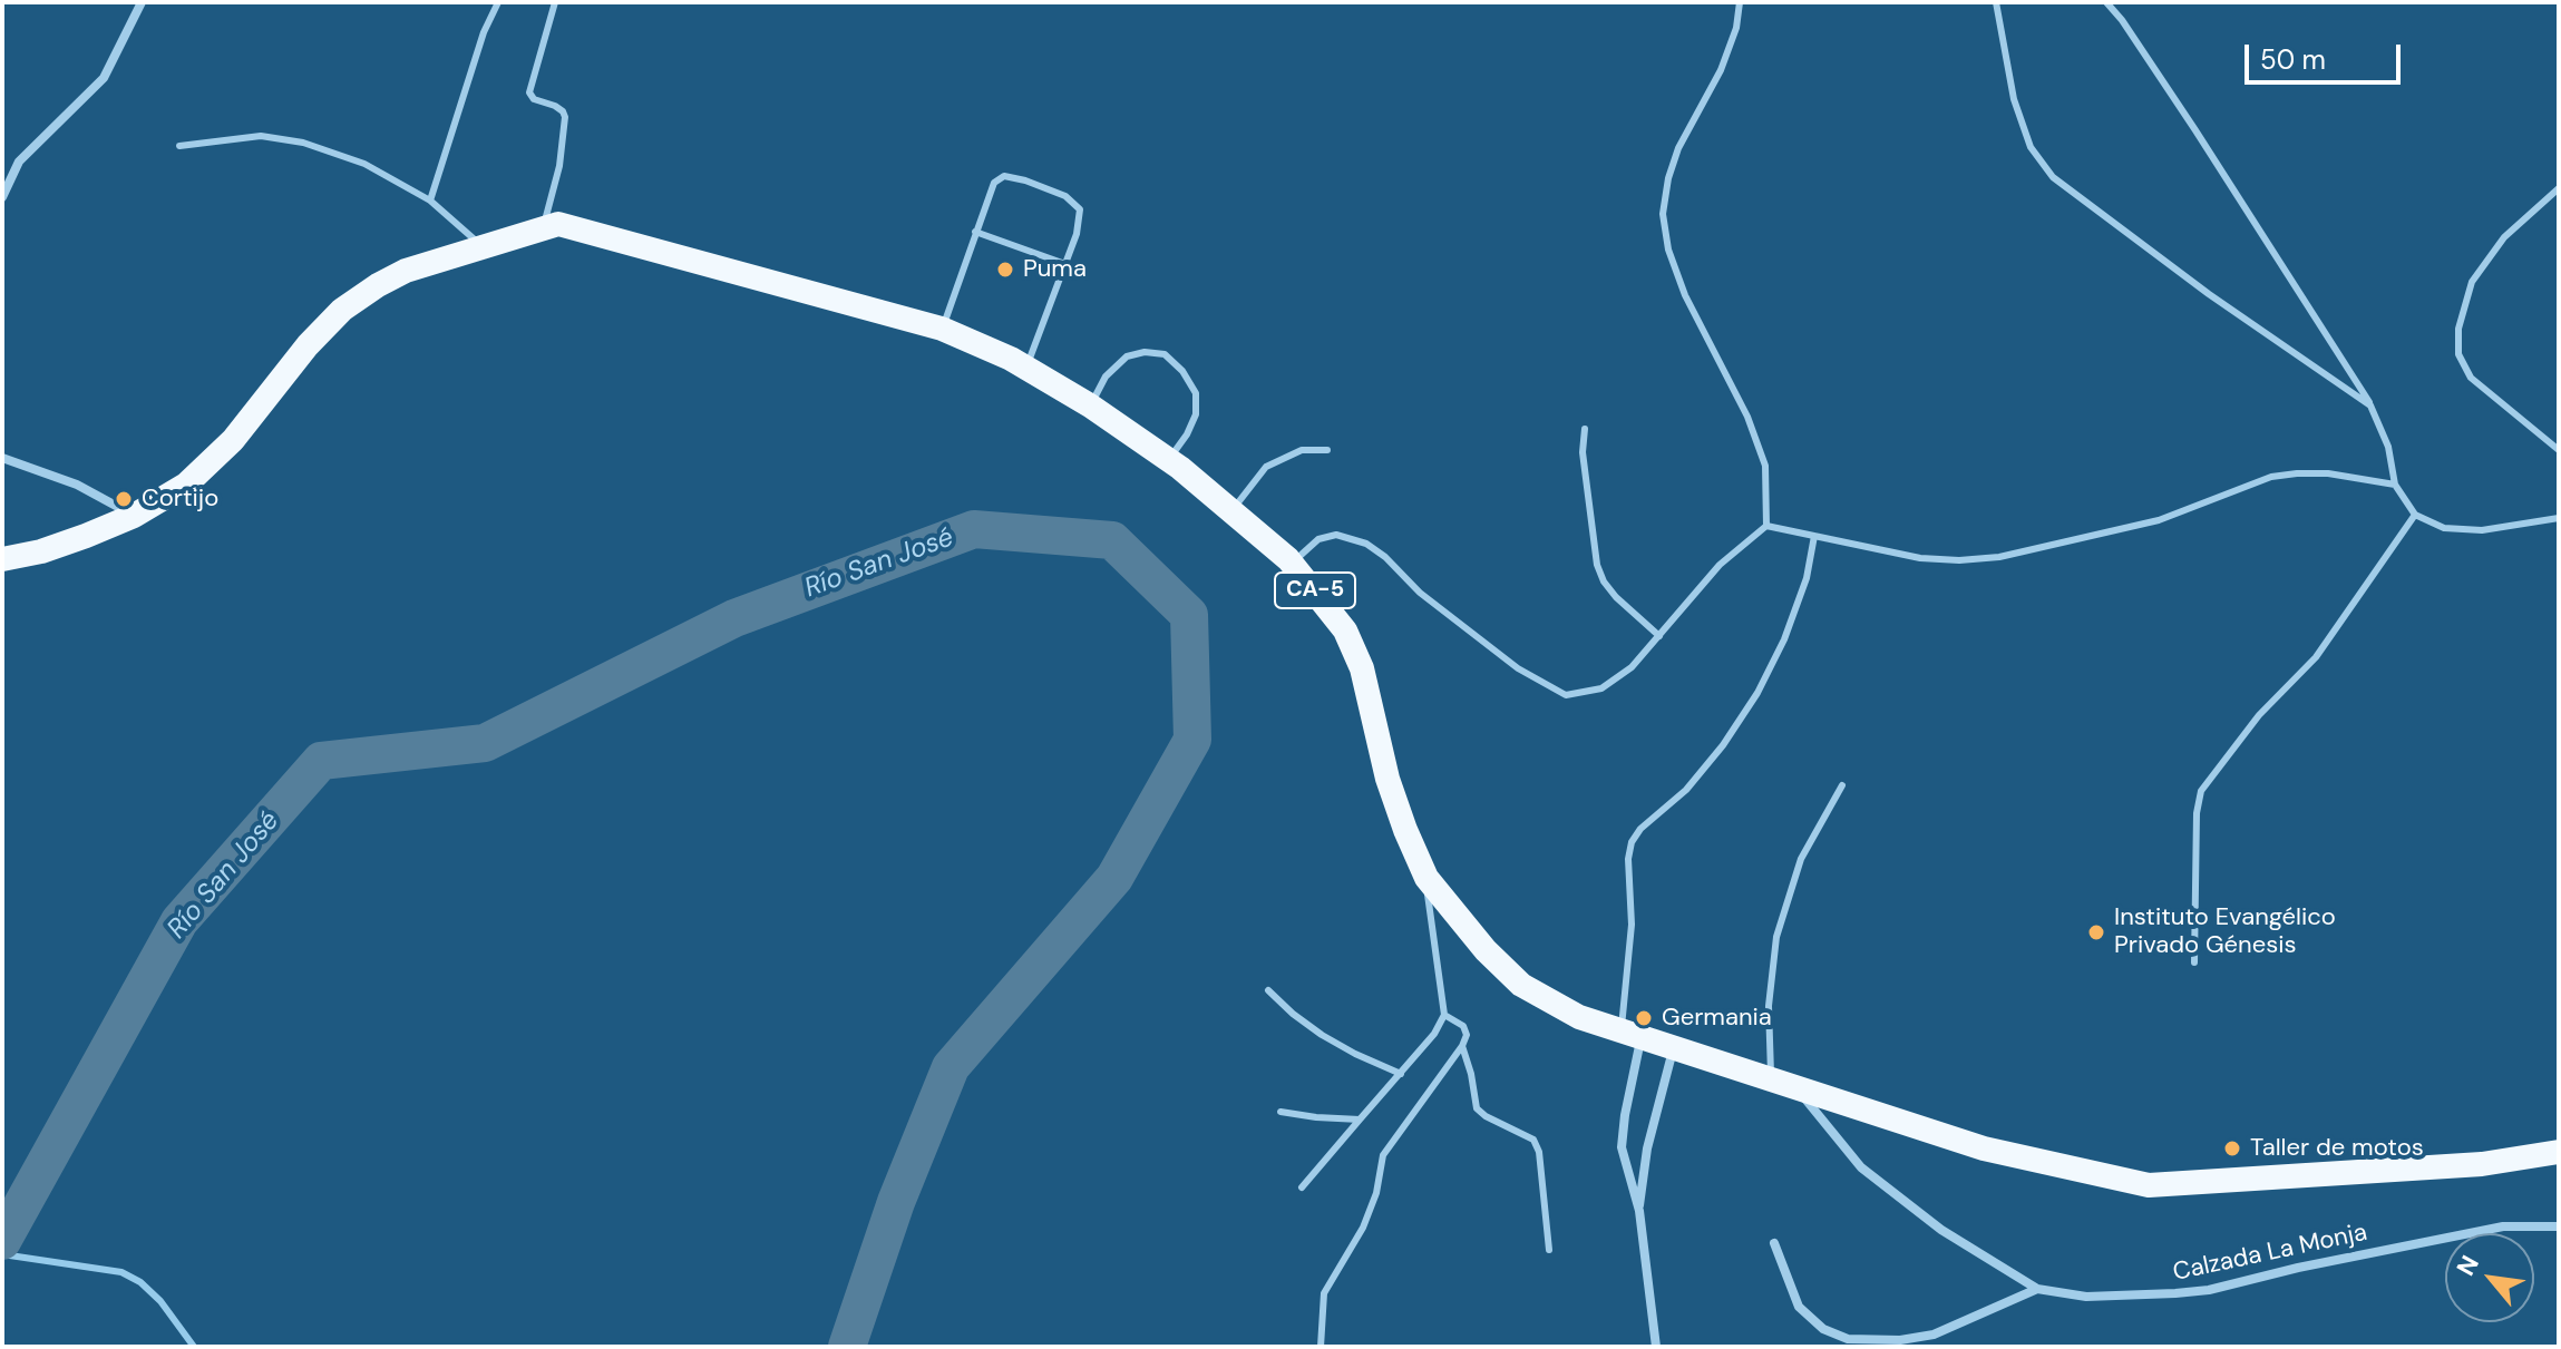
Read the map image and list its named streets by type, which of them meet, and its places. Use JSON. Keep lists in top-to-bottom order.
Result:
{
  "streets": {
    "highway": ["CA-5"],
    "street": ["Calzada La Monja"]
  },
  "crossings": [
    ["CA-5", "Calzada La Monja"]
  ],
  "water": ["Río San José"],
  "places": [
    "Puma",
    "Cortijo",
    "Instituto Evangélico Privado Génesis",
    "Germania",
    "Taller de motos"
  ],
  "scale_bar": "50 m",
  "north": "top left"
}
